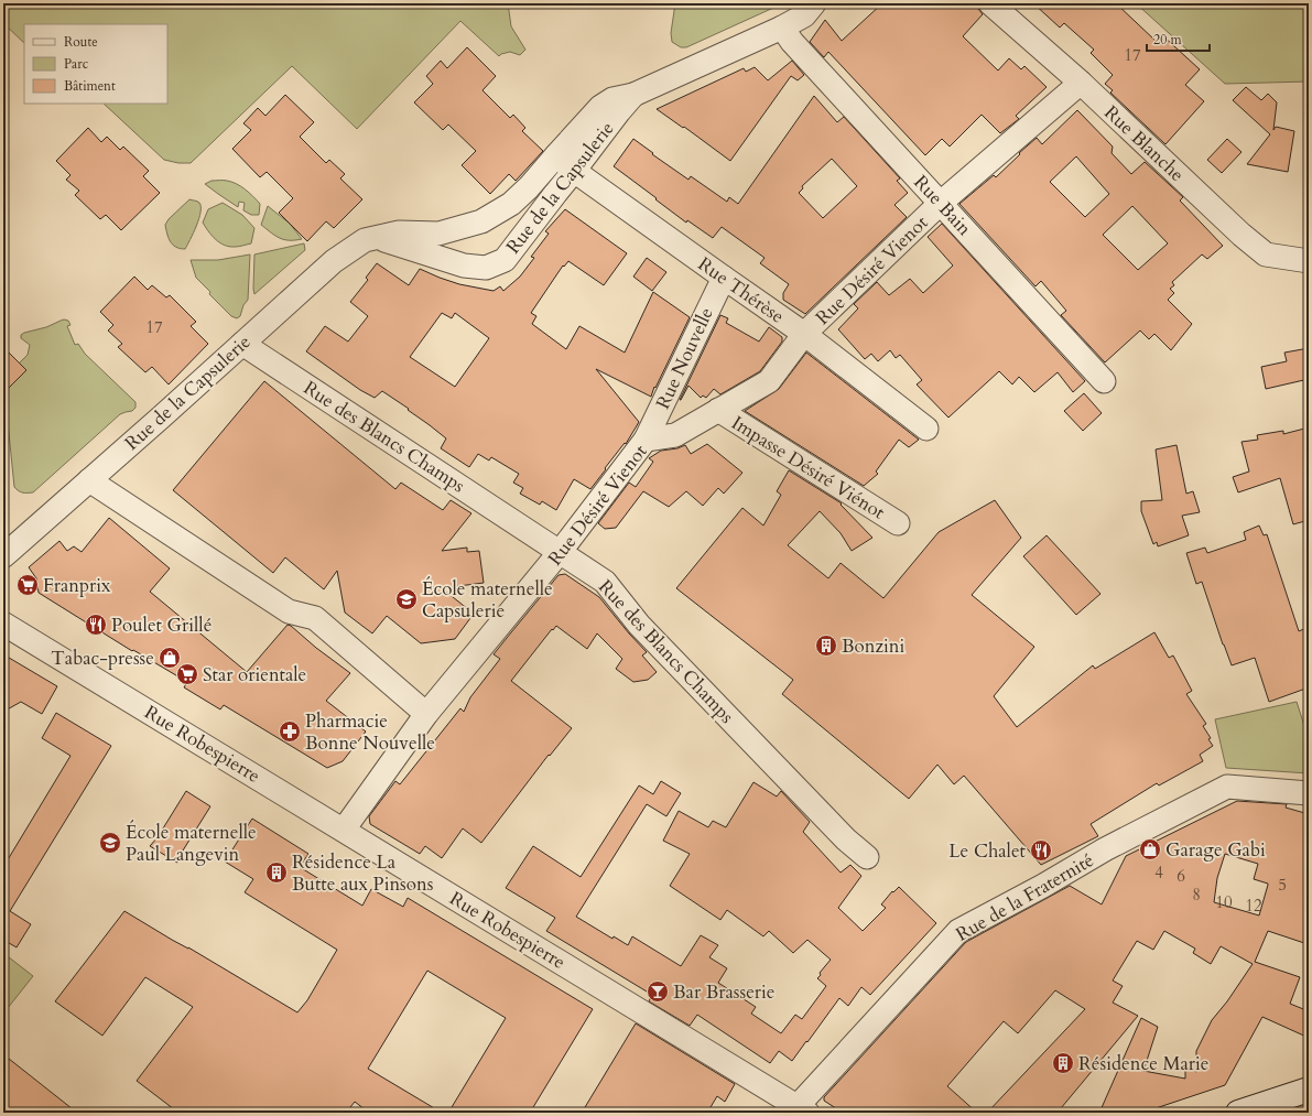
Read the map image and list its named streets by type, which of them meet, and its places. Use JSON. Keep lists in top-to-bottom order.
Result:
{
  "streets": {
    "street": [
      "Rue Blanche",
      "Rue de la Capsulerie",
      "Rue Bain",
      "Rue Désiré Vienot",
      "Rue Thérèse",
      "Rue Nouvelle",
      "Rue des Blancs Champs",
      "Impasse Désiré Viénot",
      "Rue Robespierre",
      "Rue de la Fraternité"
    ]
  },
  "crossings": [
    ["Rue Blanche", "Rue Désiré Vienot"],
    ["Rue de la Capsulerie", "Rue Bain"],
    ["Rue de la Capsulerie", "Rue Thérèse"],
    ["Rue de la Capsulerie", "Rue des Blancs Champs"],
    ["Rue Bain", "Rue Désiré Vienot"],
    ["Rue Désiré Vienot", "Rue Thérèse"],
    ["Rue Désiré Vienot", "Rue Nouvelle"],
    ["Rue Désiré Vienot", "Rue des Blancs Champs"],
    ["Rue Désiré Vienot", "Impasse Désiré Viénot"],
    ["Rue Désiré Vienot", "Rue Robespierre"],
    ["Rue Thérèse", "Rue Nouvelle"],
    ["Rue Robespierre", "Rue de la Fraternité"]
  ],
  "places": {
    "supermarket": ["Franprix", "Star orientale"],
    "school or university": ["École maternelle Capsulerie", "École maternelle Paul Langevin"],
    "restaurant": ["Poulet Grillé", "Le Chalet"],
    "building": ["Bonzini", "Résidence La Butte aux Pinsons", "Résidence Marie"],
    "shop": ["Tabac-presse", "Garage Gabi"],
    "pharmacy": ["Pharmacie Bonne Nouvelle"],
    "bar": ["Bar Brasserie"]
  },
  "house_numbers": [
    "17",
    "17",
    "4",
    "6",
    "5",
    "8",
    "10",
    "12"
  ],
  "legend": ["Route", "Parc", "Bâtiment"],
  "scale_bar": "20 m"
}
